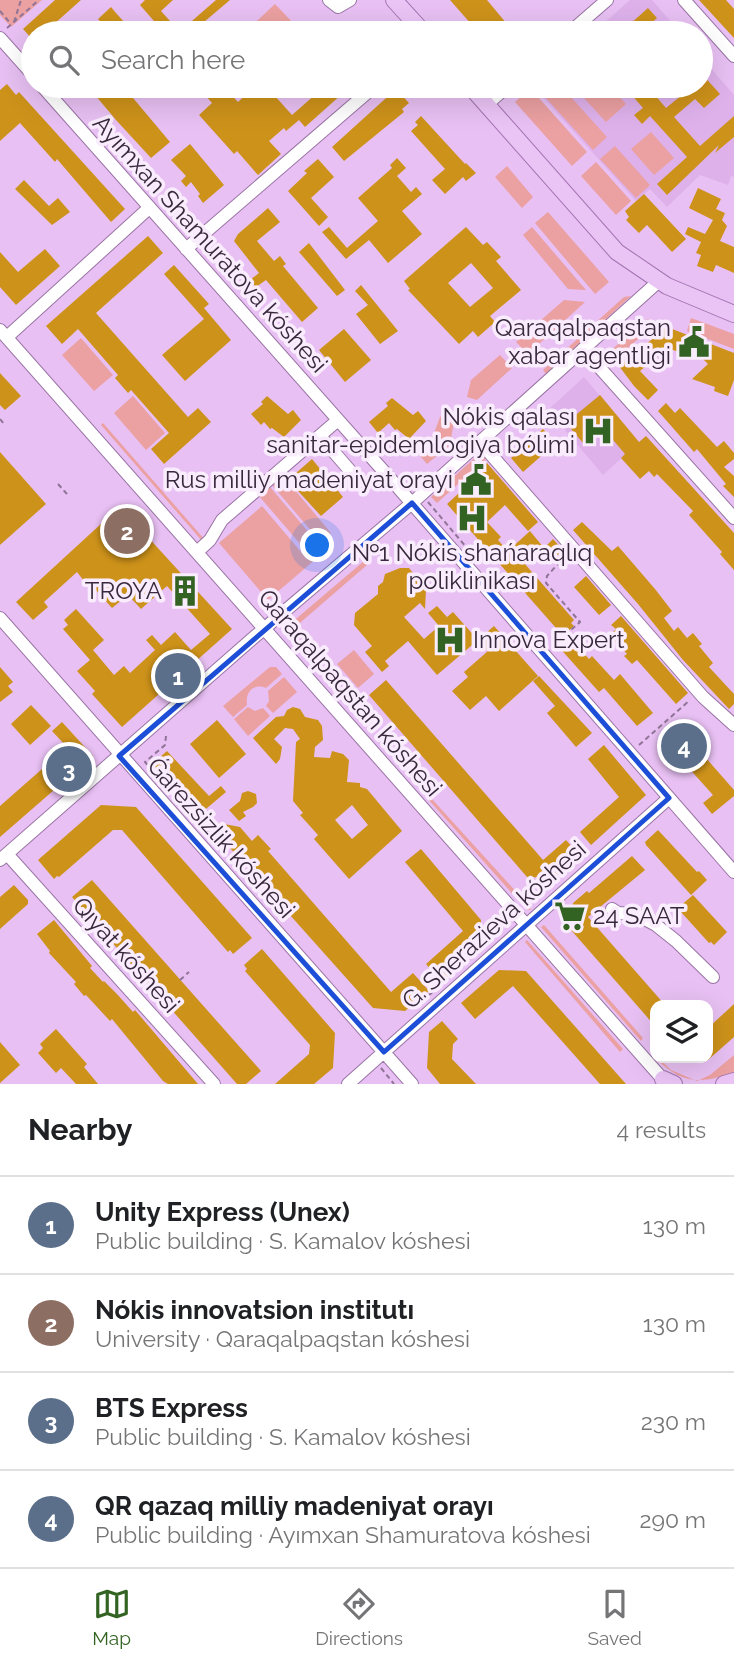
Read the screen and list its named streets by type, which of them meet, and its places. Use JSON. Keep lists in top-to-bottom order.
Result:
{
  "streets": {
    "street": [
      "Ayımxan Shamuratova kóshesi",
      "Qaraqalpaqstan kóshesi",
      "Ǵarezsizlik kóshesi",
      "G. Sherazieva kóshesi",
      "Qıyat kóshesi"
    ]
  },
  "crossings": [
    ["Ayımxan Shamuratova kóshesi", "G. Sherazieva kóshesi"],
    ["Qaraqalpaqstan kóshesi", "G. Sherazieva kóshesi"],
    ["Ǵarezsizlik kóshesi", "G. Sherazieva kóshesi"]
  ],
  "places": {
    "public building": ["Qaraqalpaqstan xabar agentligi", "Rus milliy madeniyat orayi"],
    "hospital": ["Nókis qalası sanitar-epidemlogiya bólimi", "№1 Nókis shańaraqlıq poliklinikası", "Innova Expert"],
    "building": ["TROYA"],
    "supermarket": ["24 SAAT"]
  },
  "page": {
    "search": "Search here",
    "pins": [
      "2",
      "1",
      "4",
      "3"
    ],
    "heading": ["Nearby", "4 results"],
    "list": [
      {
        "mark": "1",
        "name": "Unity Express (Unex)",
        "note": "Public building · S. Kamalov kóshesi",
        "value": "130 m"
      },
      {
        "mark": "2",
        "name": "Nókis innovatsion institutı",
        "note": "University · Qaraqalpaqstan kóshesi",
        "value": "130 m"
      },
      {
        "mark": "3",
        "name": "BTS Express",
        "note": "Public building · S. Kamalov kóshesi",
        "value": "230 m"
      },
      {
        "mark": "4",
        "name": "QR qazaq milliy madeniyat orayı",
        "note": "Public building · Ayımxan Shamuratova kóshesi",
        "value": "290 m"
      }
    ],
    "nav": ["Map", "Directions", "Saved"]
  }
}
